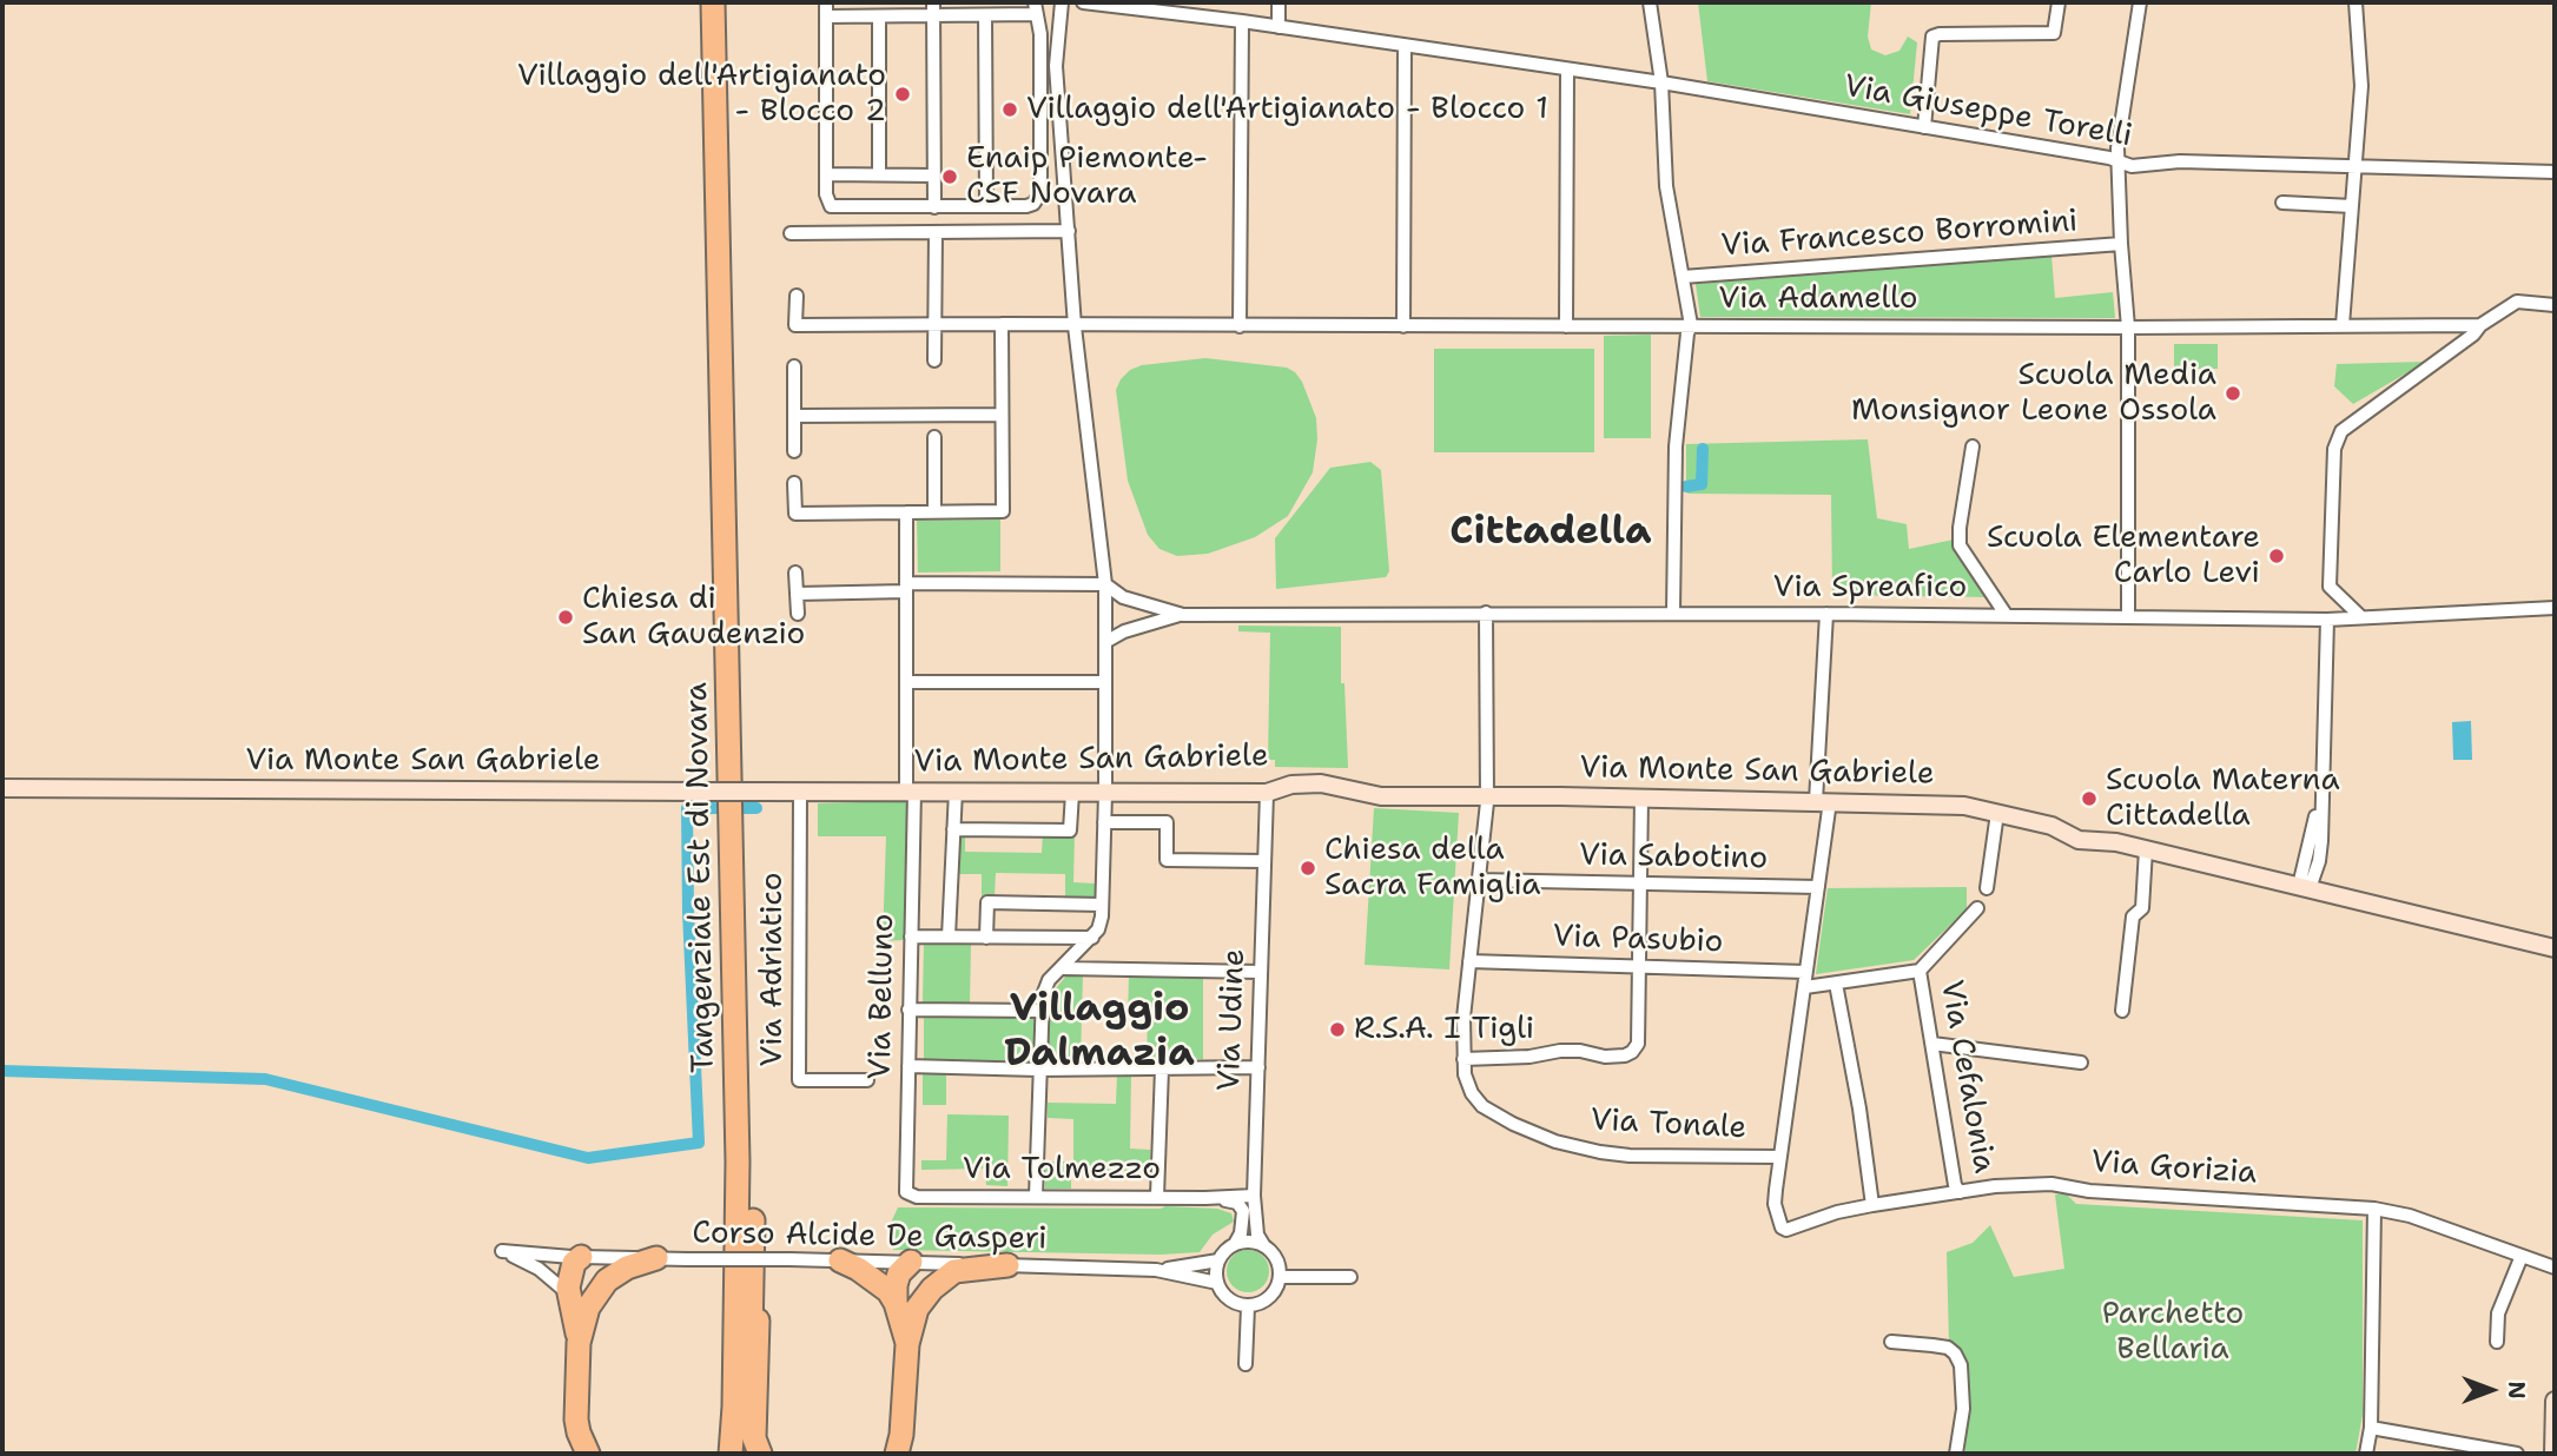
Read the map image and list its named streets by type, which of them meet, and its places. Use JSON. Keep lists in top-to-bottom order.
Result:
{
  "streets": {
    "highway": ["Tangenziale Est di Novara"],
    "street": [
      "Via Giuseppe Torelli",
      "Via Francesco Borromini",
      "Via Adamello",
      "Via Spreafico",
      "Via Monte San Gabriele",
      "Via Sabotino",
      "Via Pasubio",
      "Via Adriatico",
      "Via Belluno",
      "Via Udine",
      "Via Cefalonia",
      "Via Tonale",
      "Via Gorizia",
      "Via Tolmezzo",
      "Corso Alcide De Gasperi"
    ]
  },
  "crossings": [
    ["Via Spreafico", "Via Tonale"],
    ["Via Monte San Gabriele", "Via Adriatico"],
    ["Via Monte San Gabriele", "Via Belluno"],
    ["Via Monte San Gabriele", "Via Udine"],
    ["Via Monte San Gabriele", "Via Tonale"],
    ["Via Sabotino", "Via Tonale"],
    ["Via Pasubio", "Via Tonale"],
    ["Via Belluno", "Via Tolmezzo"],
    ["Via Udine", "Via Tolmezzo"],
    ["Via Udine", "Corso Alcide De Gasperi"],
    ["Via Cefalonia", "Via Gorizia"],
    ["Via Tonale", "Via Gorizia"],
    ["Via Tolmezzo", "Corso Alcide De Gasperi"]
  ],
  "districts": ["Cittadella", "Villaggio Dalmazia"],
  "parks": ["Parchetto Bellaria"],
  "places": [
    "Villaggio dell'Artigianato - Blocco 2",
    "Villaggio dell'Artigianato - Blocco 1",
    "Enaip Piemonte- CSF Novara",
    "Scuola Media Monsignor Leone Ossola",
    "Scuola Elementare Carlo Levi",
    "Chiesa di San Gaudenzio",
    "Scuola Materna Cittadella",
    "Chiesa della Sacra Famiglia",
    "R.S.A. I Tigli"
  ],
  "north": "right"
}
